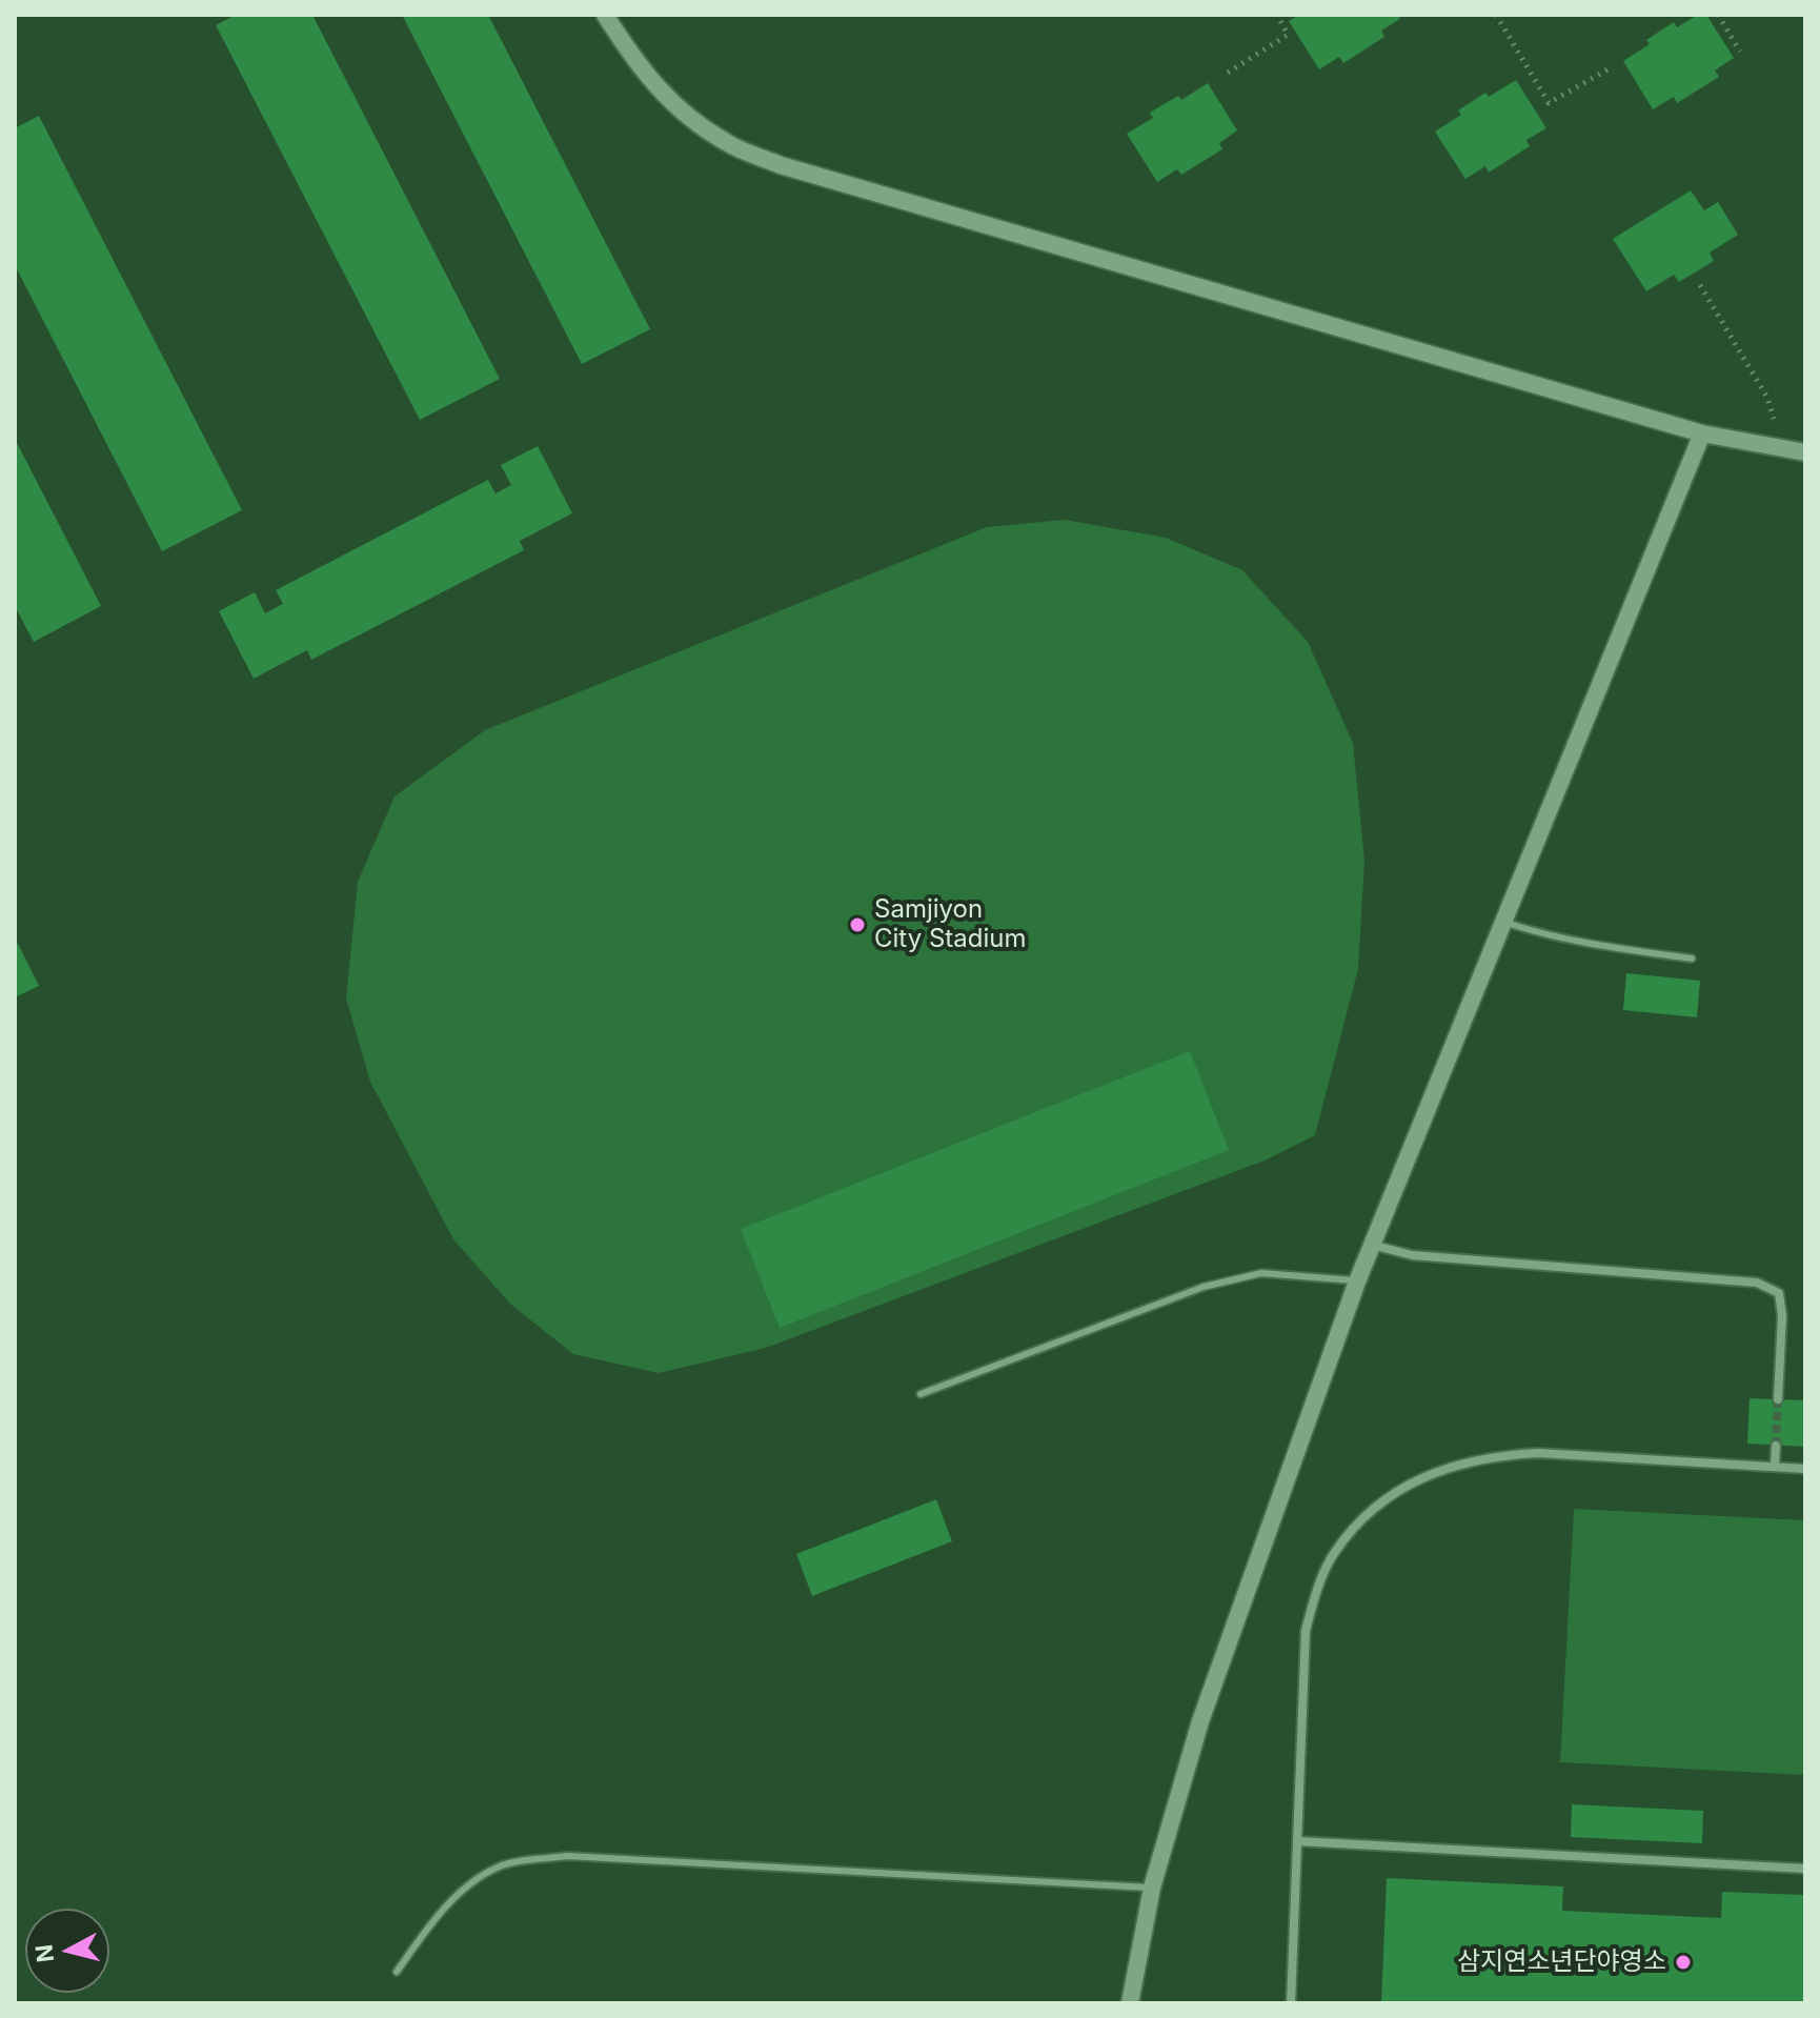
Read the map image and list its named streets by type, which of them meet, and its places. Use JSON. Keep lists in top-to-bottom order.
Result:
{
  "places": ["Samjiyon City Stadium", "삼지연소년단야영소"],
  "north": "left"
}
